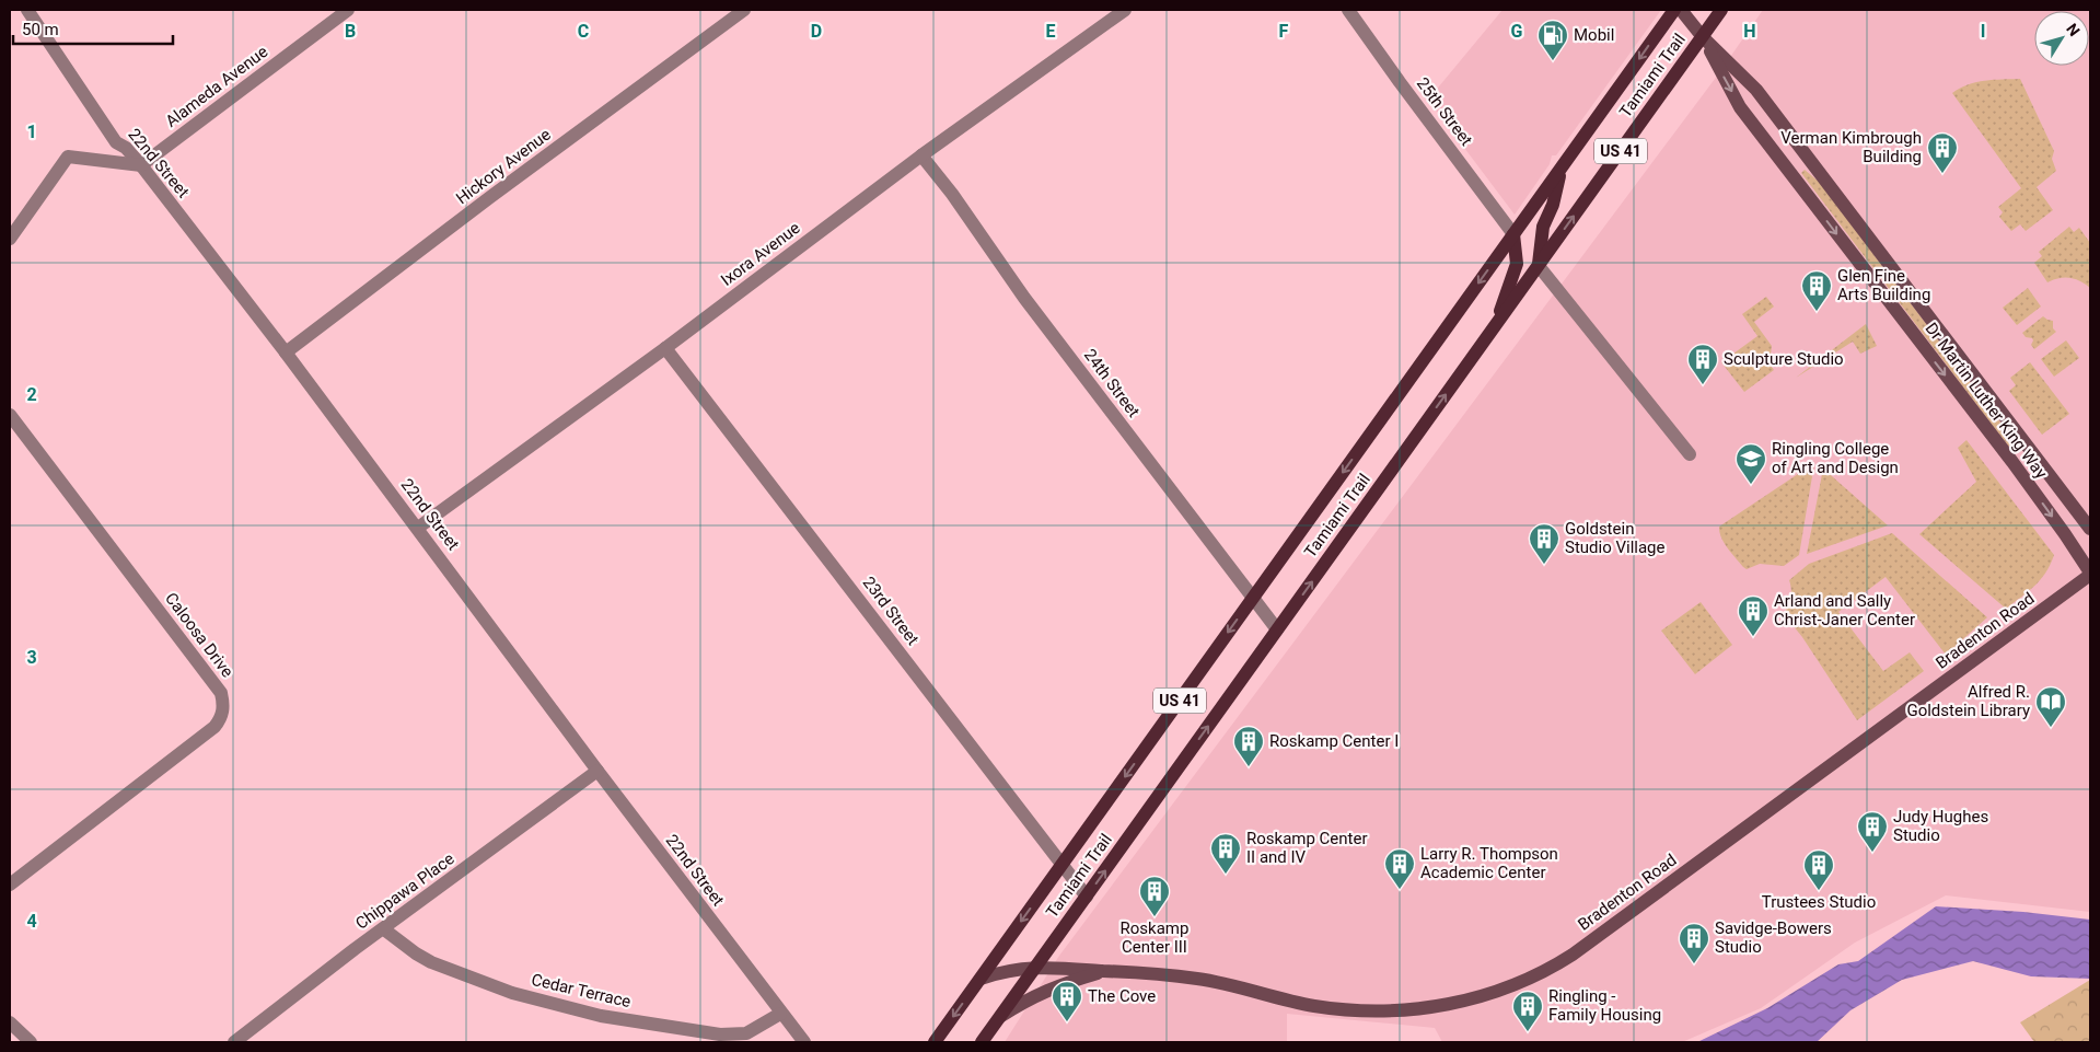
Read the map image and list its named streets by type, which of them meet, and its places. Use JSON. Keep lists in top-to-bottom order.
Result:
{
  "streets": {
    "main road": ["Tamiami Trail", "US 41"],
    "street": [
      "Alameda Avenue",
      "25th Street",
      "22nd Street",
      "Hickory Avenue",
      "Ixora Avenue",
      "24th Street",
      "Dr Martin Luther King Way",
      "23rd Street",
      "Bradenton Road",
      "Caloosa Drive",
      "Chippawa Place",
      "Cedar Terrace"
    ]
  },
  "crossings": [
    ["Tamiami Trail", "25th Street"],
    ["Tamiami Trail", "24th Street"],
    ["Tamiami Trail", "Dr Martin Luther King Way"],
    ["Tamiami Trail", "23rd Street"],
    ["Tamiami Trail", "Bradenton Road"],
    ["Alameda Avenue", "22nd Street"],
    ["22nd Street", "Hickory Avenue"],
    ["22nd Street", "Ixora Avenue"],
    ["22nd Street", "Chippawa Place"],
    ["22nd Street", "Cedar Terrace"],
    ["Ixora Avenue", "24th Street"],
    ["Ixora Avenue", "23rd Street"],
    ["Dr Martin Luther King Way", "Bradenton Road"],
    ["Chippawa Place", "Cedar Terrace"]
  ],
  "places": {
    "fuel station": ["Mobil"],
    "building": [
      "Verman Kimbrough Building",
      "Glen Fine Arts Building",
      "Sculpture Studio",
      "Goldstein Studio Village",
      "Arland and Sally Christ-Janer Center",
      "Roskamp Center I",
      "Judy Hughes Studio",
      "Roskamp Center II and IV",
      "Larry R. Thompson Academic Center",
      "Trustees Studio",
      "Roskamp Center III",
      "Savidge-Bowers Studio",
      "The Cove",
      "Ringling - Family Housing"
    ],
    "school or university": ["Ringling College of Art and Design"],
    "library": ["Alfred R. Goldstein Library"]
  },
  "scale_bar": "50 m",
  "north": "top right",
  "grid": {
    "columns": [
      "B",
      "C",
      "D",
      "E",
      "F",
      "G",
      "H",
      "I"
    ],
    "rows": [
      "1",
      "2",
      "3",
      "4"
    ]
  }
}
